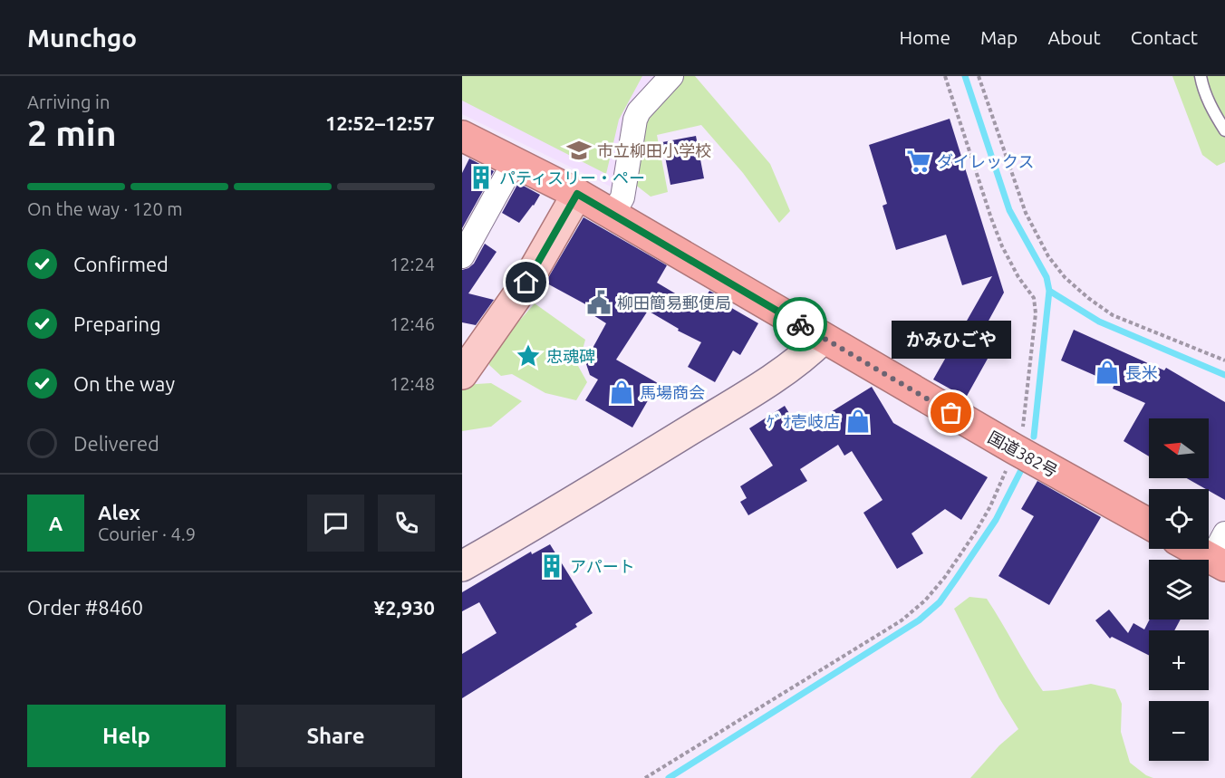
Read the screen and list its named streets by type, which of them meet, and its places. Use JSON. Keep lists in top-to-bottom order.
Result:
{
  "streets": {
    "highway": ["国道382号"]
  },
  "places": {
    "school or university": ["市立柳田小学校"],
    "supermarket": ["ダイレックス"],
    "building": ["パティスリー・ペー", "アパート"],
    "public building": ["柳田簡易郵便局"],
    "place": ["忠魂碑"],
    "shop": ["長米", "馬場商会", "ｹﾞｵ壱岐店"],
    "other": ["かみひごや"]
  },
  "north": "left",
  "page": {
    "header": "Munchgo",
    "nav": [
      "Home",
      "Map",
      "About",
      "Contact"
    ],
    "heading": ["2 min", "Arriving in", "12:52–12:57"],
    "panel": [
      "Alex",
      "Courier · 4.9",
      "Order #8460",
      "¥2,930"
    ],
    "bar": "On the way · 120 m",
    "list": [
      ["Confirmed", "12:24"],
      ["Preparing", "12:46"],
      ["On the way", "12:48"],
      "Delivered"
    ],
    "bubble": "かみひごや",
    "map_buttons": ["+", "−"],
    "round": "A",
    "buttons": ["Help", "Share"]
  }
}
